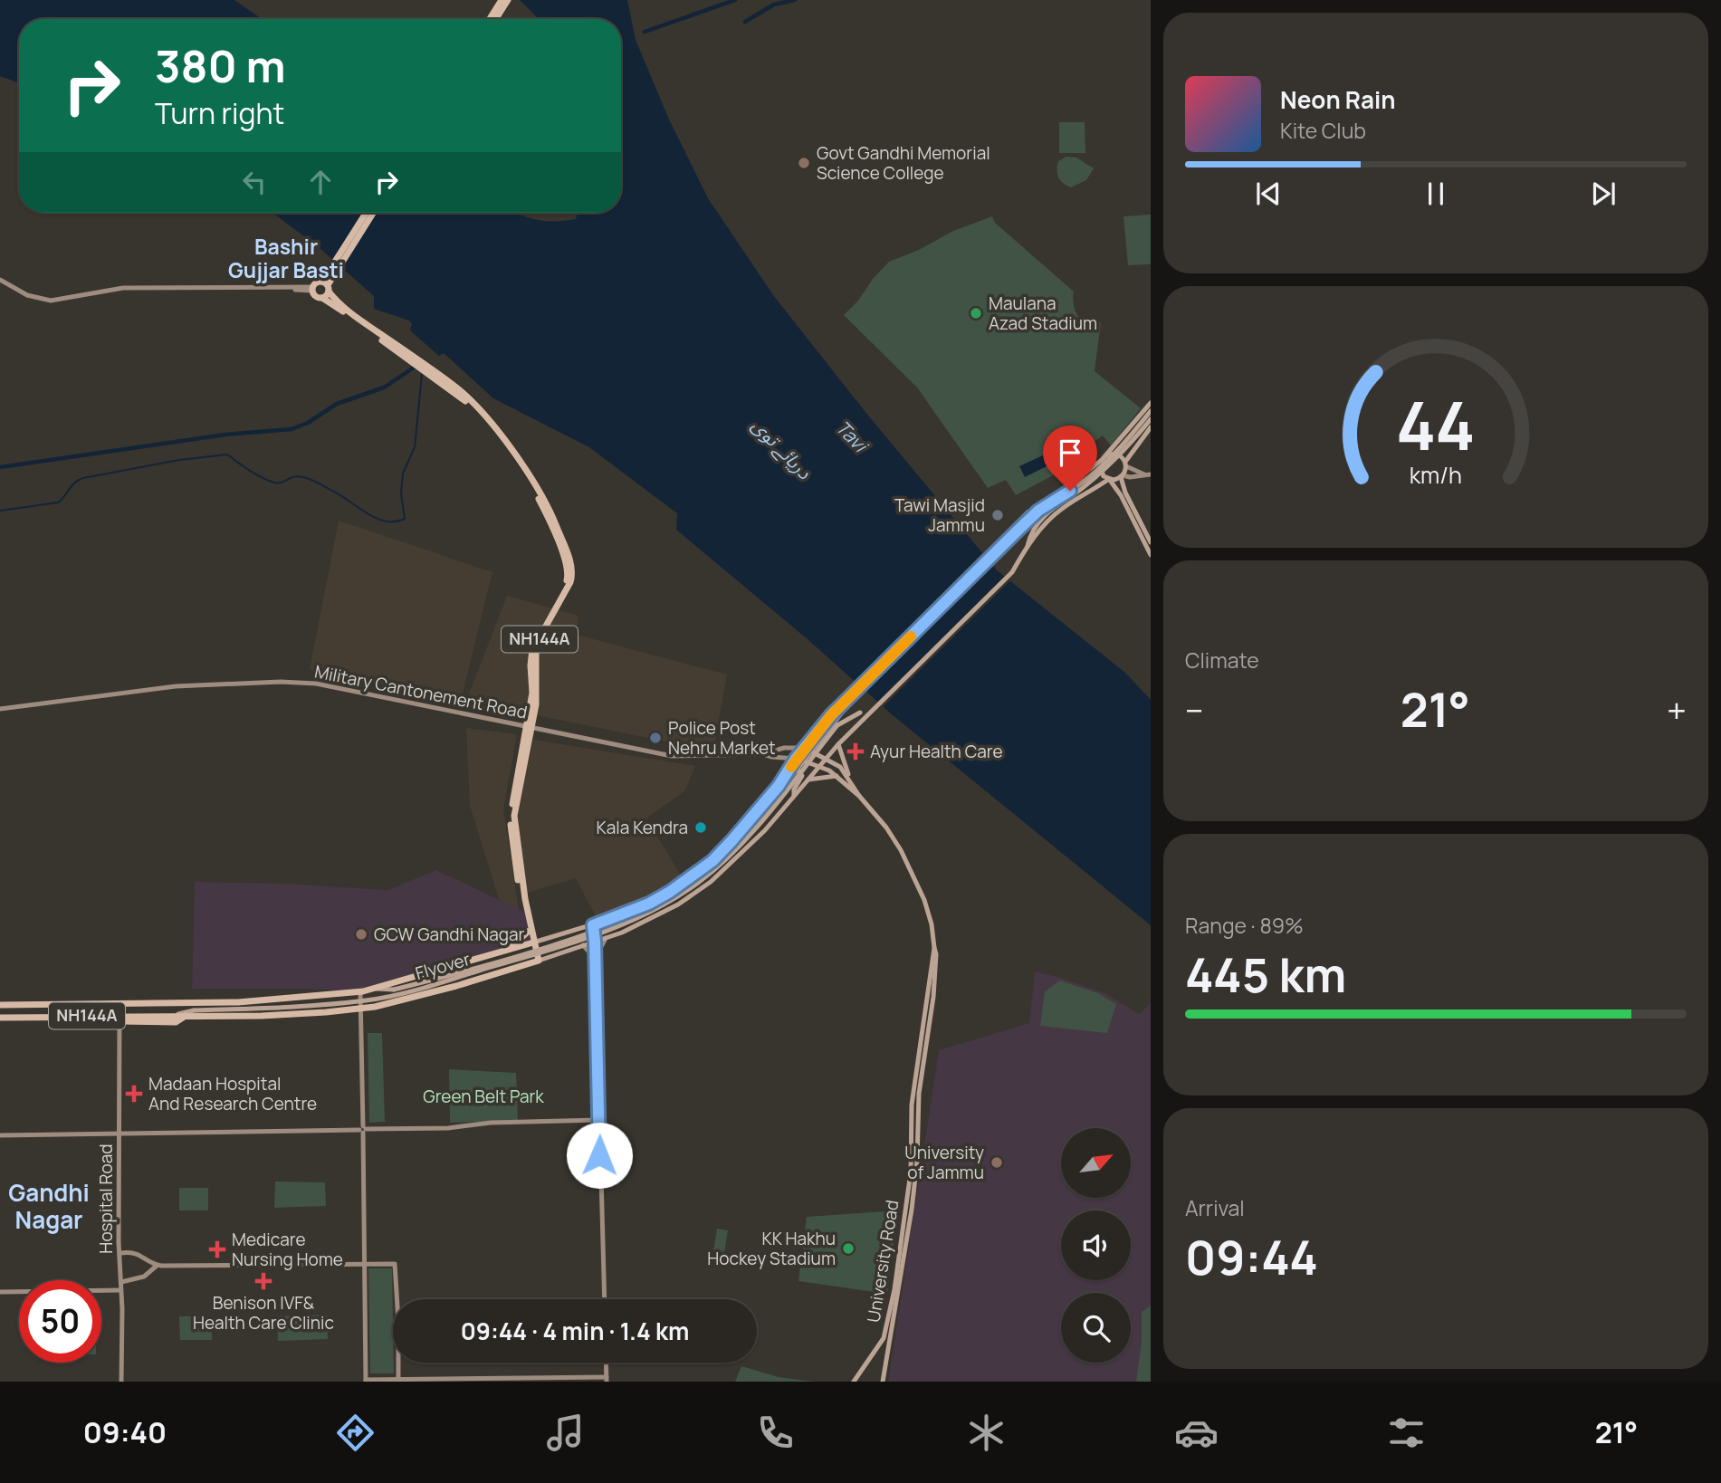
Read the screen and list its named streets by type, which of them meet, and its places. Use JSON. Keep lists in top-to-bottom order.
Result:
{
  "streets": {
    "highway": ["NH144A"],
    "main road": ["Flyover", "University Road"],
    "street": ["Military Cantonement Road", "Hospital Road"]
  },
  "crossings": [
    ["NH144A", "Military Cantonement Road"],
    ["NH144A", "Flyover"],
    ["NH144A", "Hospital Road"]
  ],
  "districts": ["Bashir Gujjar Basti", "Gandhi Nagar"],
  "water": ["Tavi", "دریائے توی"],
  "parks": ["Green Belt Park"],
  "places": {
    "other": [
      "Govt Gandhi Memorial Science College",
      "Maulana Azad Stadium",
      "Tawi Masjid Jammu",
      "Police Post Nehru Market",
      "Kala Kendra",
      "GCW Gandhi Nagar",
      "University of Jammu",
      "KK Hakhu Hockey Stadium"
    ],
    "health": [
      "Ayur Health Care",
      "Madaan Hospital And Research Centre",
      "Medicare Nursing Home",
      "Benison IVF& Health Care Clinic"
    ]
  },
  "north": "top right",
  "page": {
    "turn": ["380 m", "Turn right"],
    "song": ["Neon Rain", "Kite Club"],
    "tile": [
      "Climate",
      ["Range · 89%", "445 km"],
      ["Arrival", "09:44"]
    ],
    "heat": ["−", "21°", "+"],
    "limit": "50",
    "trip": "09:44 · 4 min · 1.4 km",
    "tabs": ["09:40", "21°"],
    "gauge": ["44", "km/h"]
  }
}
